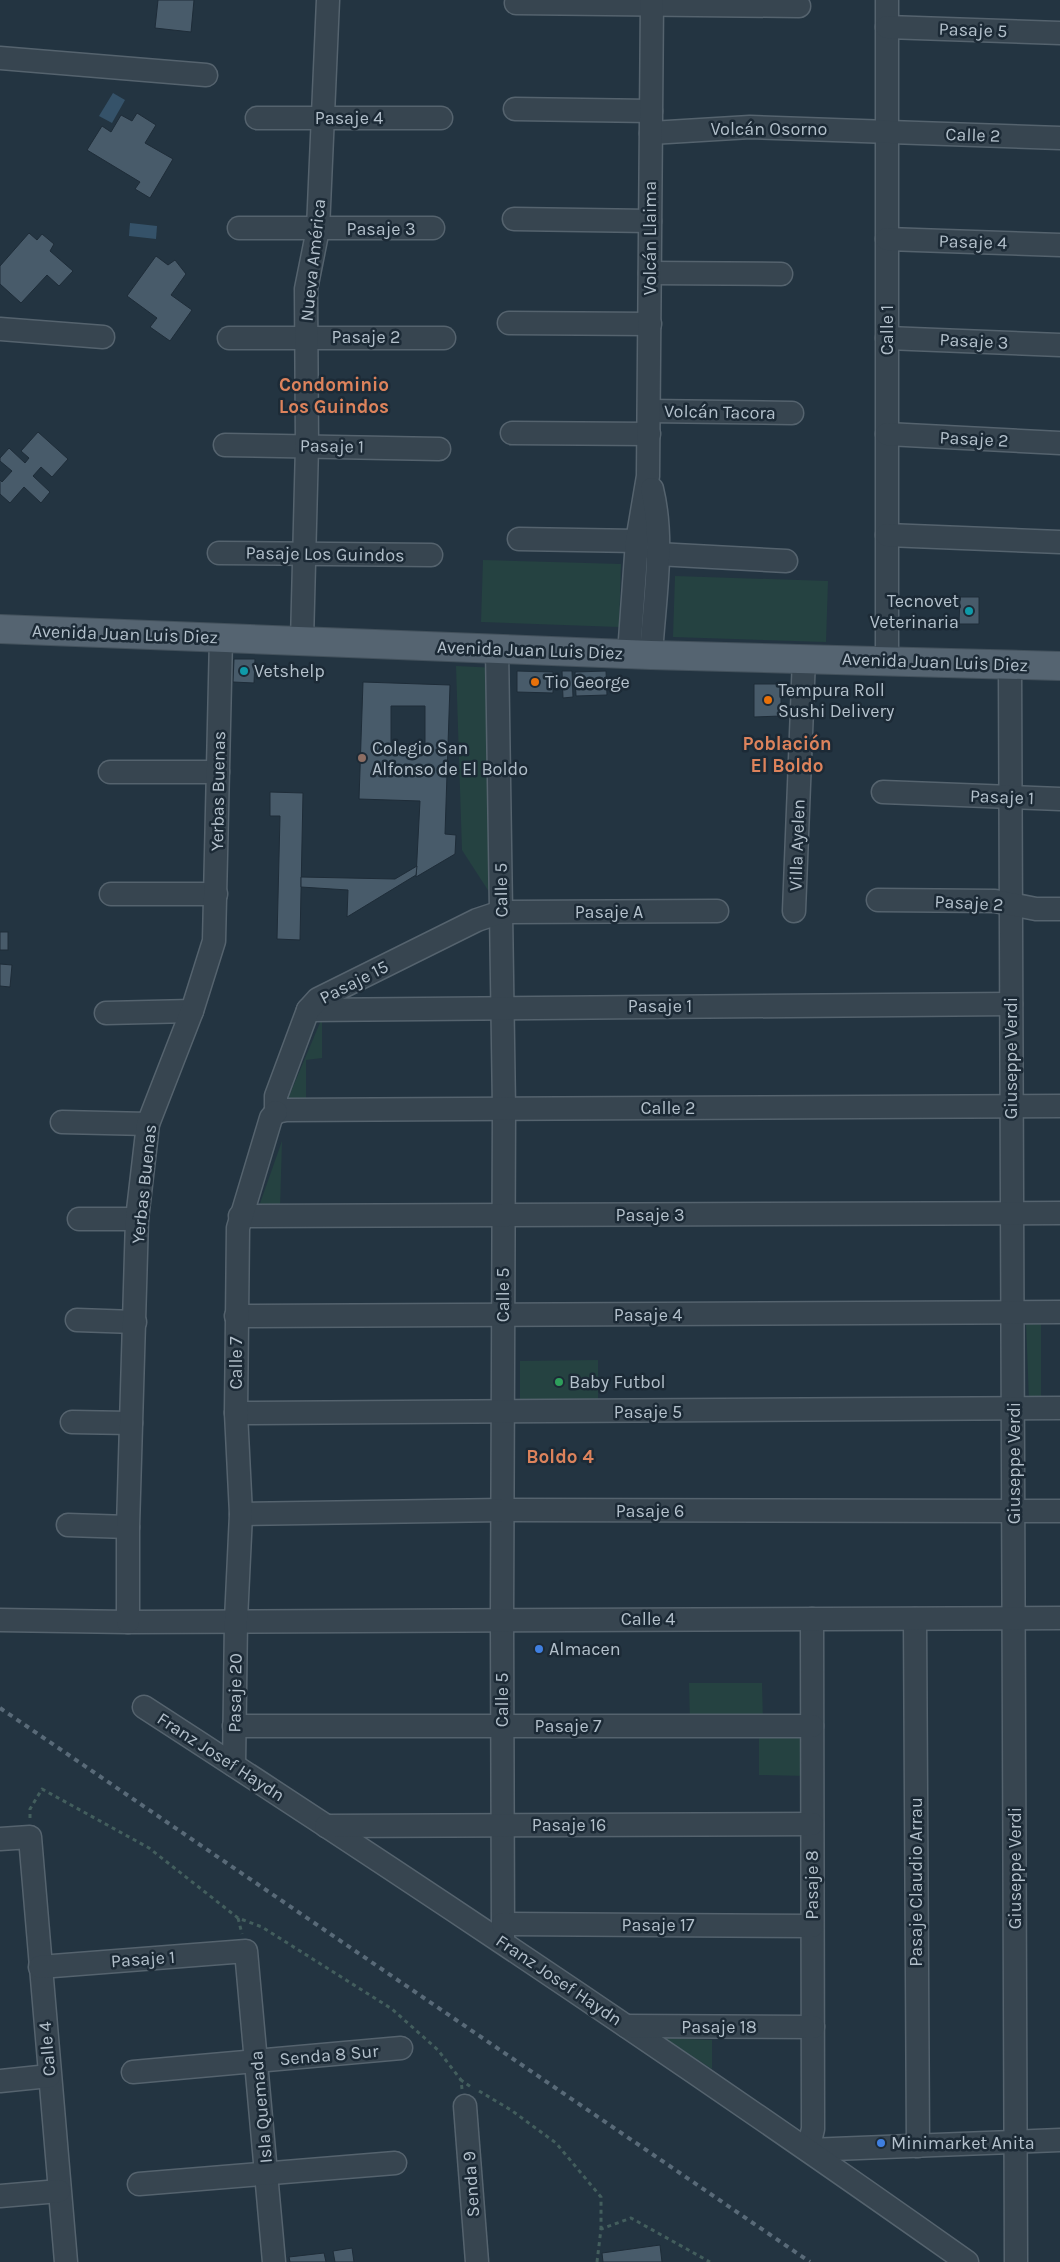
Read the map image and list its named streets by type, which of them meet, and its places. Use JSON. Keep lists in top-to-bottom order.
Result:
{
  "streets": {
    "main road": ["Avenida Juan Luis Diez"],
    "street": [
      "Pasaje 5",
      "Pasaje 4",
      "Volcán Osorno",
      "Calle 2",
      "Pasaje 3",
      "Volcán Llaima",
      "Nueva América",
      "Calle 1",
      "Pasaje 2",
      "Volcán Tacora",
      "Pasaje 1",
      "Pasaje Los Guindos",
      "Yerbas Buenas",
      "Villa Ayelen",
      "Calle 5",
      "Pasaje A",
      "Pasaje 15",
      "Giuseppe Verdi",
      "Calle 7",
      "Pasaje 6",
      "Calle 4",
      "Pasaje 20",
      "Pasaje 7",
      "Franz Josef Haydn",
      "Pasaje 16",
      "Pasaje Claudio Arrau",
      "Pasaje 8",
      "Pasaje 17",
      "Pasaje 18",
      "Senda 8 Sur",
      "Isla Quemada",
      "Senda 9"
    ]
  },
  "crossings": [
    ["Pasaje 5", "Calle 1"],
    ["Pasaje 5", "Calle 5"],
    ["Pasaje 5", "Giuseppe Verdi"],
    ["Pasaje 5", "Calle 7"],
    ["Pasaje 4", "Nueva América"],
    ["Pasaje 4", "Calle 1"],
    ["Pasaje 4", "Calle 5"],
    ["Pasaje 4", "Giuseppe Verdi"],
    ["Pasaje 4", "Calle 7"],
    ["Volcán Osorno", "Calle 2"],
    ["Volcán Osorno", "Volcán Llaima"],
    ["Volcán Osorno", "Calle 1"],
    ["Calle 2", "Calle 1"],
    ["Calle 2", "Calle 5"],
    ["Calle 2", "Pasaje 15"],
    ["Calle 2", "Giuseppe Verdi"],
    ["Calle 2", "Calle 7"],
    ["Pasaje 3", "Nueva América"],
    ["Pasaje 3", "Calle 1"],
    ["Pasaje 3", "Calle 5"],
    ["Pasaje 3", "Giuseppe Verdi"],
    ["Pasaje 3", "Calle 7"],
    ["Volcán Llaima", "Volcán Tacora"],
    ["Volcán Llaima", "Avenida Juan Luis Diez"],
    ["Nueva América", "Pasaje 2"],
    ["Nueva América", "Pasaje 1"],
    ["Nueva América", "Pasaje Los Guindos"],
    ["Nueva América", "Avenida Juan Luis Diez"],
    ["Calle 1", "Pasaje 2"],
    ["Calle 1", "Avenida Juan Luis Diez"],
    ["Pasaje 2", "Giuseppe Verdi"],
    ["Pasaje 1", "Calle 5"],
    ["Pasaje 1", "Pasaje 15"],
    ["Pasaje 1", "Giuseppe Verdi"],
    ["Pasaje 1", "Calle 4"],
    ["Pasaje 1", "Isla Quemada"],
    ["Avenida Juan Luis Diez", "Yerbas Buenas"],
    ["Avenida Juan Luis Diez", "Villa Ayelen"],
    ["Avenida Juan Luis Diez", "Calle 5"],
    ["Avenida Juan Luis Diez", "Giuseppe Verdi"],
    ["Yerbas Buenas", "Calle 4"],
    ["Calle 5", "Pasaje A"],
    ["Calle 5", "Pasaje 15"],
    ["Calle 5", "Pasaje 6"],
    ["Calle 5", "Calle 4"],
    ["Calle 5", "Pasaje 7"],
    ["Calle 5", "Franz Josef Haydn"],
    ["Calle 5", "Pasaje 16"],
    ["Calle 5", "Pasaje 17"],
    ["Pasaje A", "Pasaje 15"],
    ["Pasaje 15", "Calle 7"],
    ["Giuseppe Verdi", "Pasaje 6"],
    ["Giuseppe Verdi", "Calle 4"],
    ["Calle 7", "Pasaje 6"],
    ["Calle 7", "Calle 4"],
    ["Calle 7", "Pasaje 20"],
    ["Calle 4", "Pasaje 20"],
    ["Calle 4", "Pasaje Claudio Arrau"],
    ["Calle 4", "Pasaje 8"],
    ["Pasaje 20", "Pasaje 7"],
    ["Pasaje 20", "Franz Josef Haydn"],
    ["Pasaje 7", "Pasaje 8"],
    ["Franz Josef Haydn", "Pasaje 16"],
    ["Franz Josef Haydn", "Pasaje 8"],
    ["Franz Josef Haydn", "Pasaje 17"],
    ["Franz Josef Haydn", "Pasaje 18"],
    ["Pasaje 16", "Pasaje 8"],
    ["Pasaje 8", "Pasaje 17"],
    ["Pasaje 8", "Pasaje 18"],
    ["Senda 8 Sur", "Isla Quemada"]
  ],
  "districts": ["Condominio Los Guindos", "Población El Boldo", "Boldo 4"],
  "places": [
    "Tecnovet Veterinaria",
    "Vetshelp",
    "Tio George",
    "Tempura Roll Sushi Delivery",
    "Colegio San Alfonso de El Boldo",
    "Baby Futbol",
    "Almacen",
    "Minimarket Anita"
  ]
}
